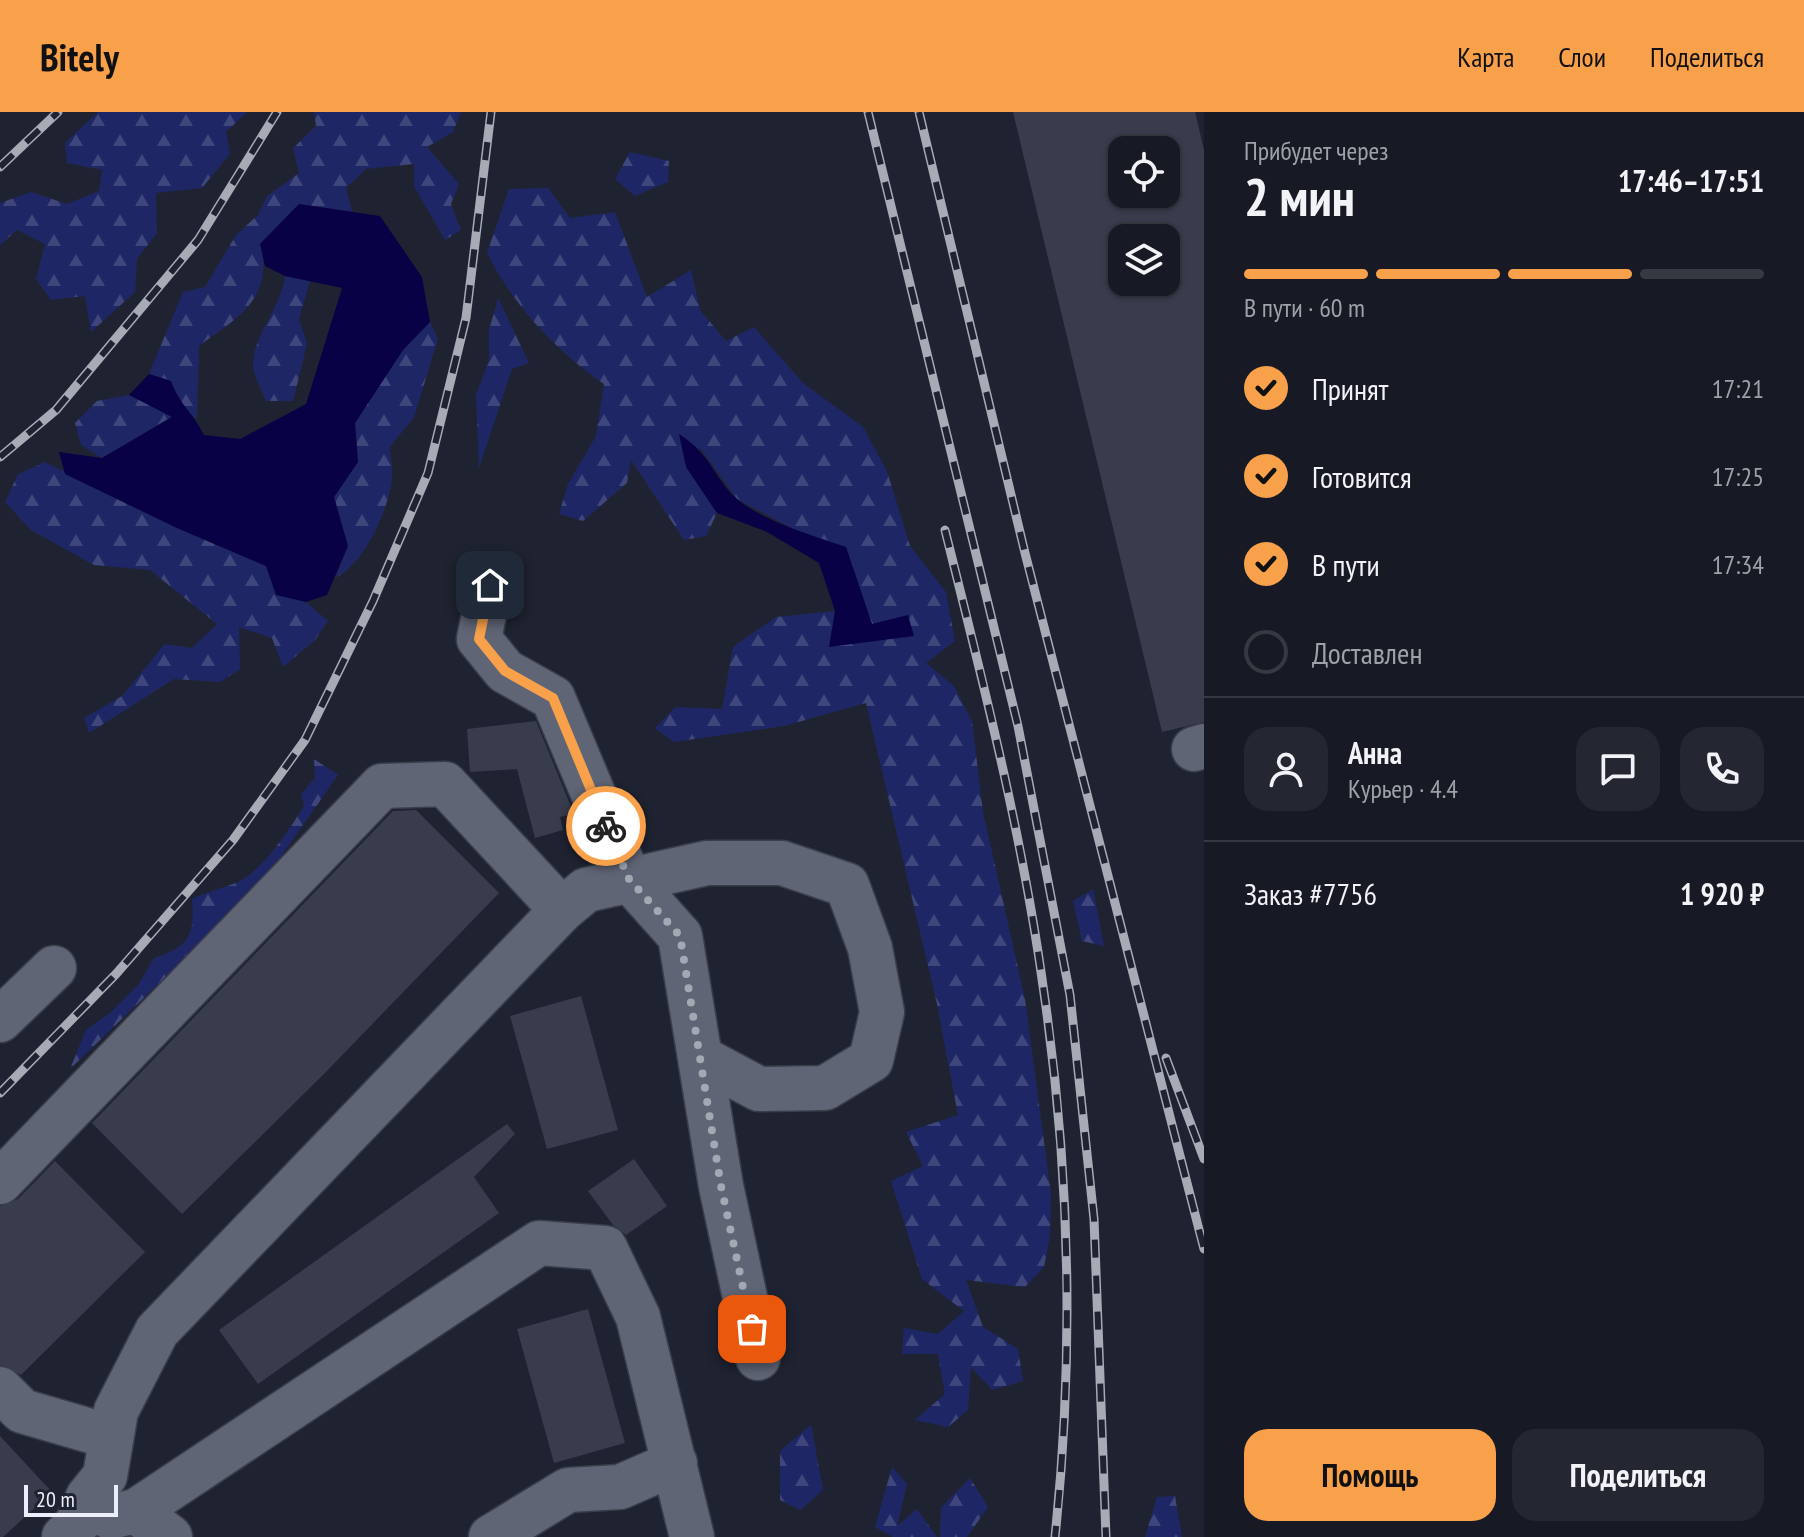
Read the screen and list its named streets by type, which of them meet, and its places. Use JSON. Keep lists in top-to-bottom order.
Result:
{
  "scale_bar": "20 m",
  "page": {
    "header": "Bitely",
    "nav": ["Карта", "Слои", "Поделиться"],
    "heading": ["2 мин", "Прибудет через", "17:46–17:51"],
    "panel": [
      "Анна",
      "Курьер · 4.4",
      "Заказ #7756",
      "1 920 ₽"
    ],
    "bar": "В пути · 60 m",
    "list": [
      ["Принят", "17:21"],
      ["Готовится", "17:25"],
      ["В пути", "17:34"],
      "Доставлен"
    ],
    "buttons": ["Помощь", "Поделиться"],
    "scale": "20 m"
  }
}
